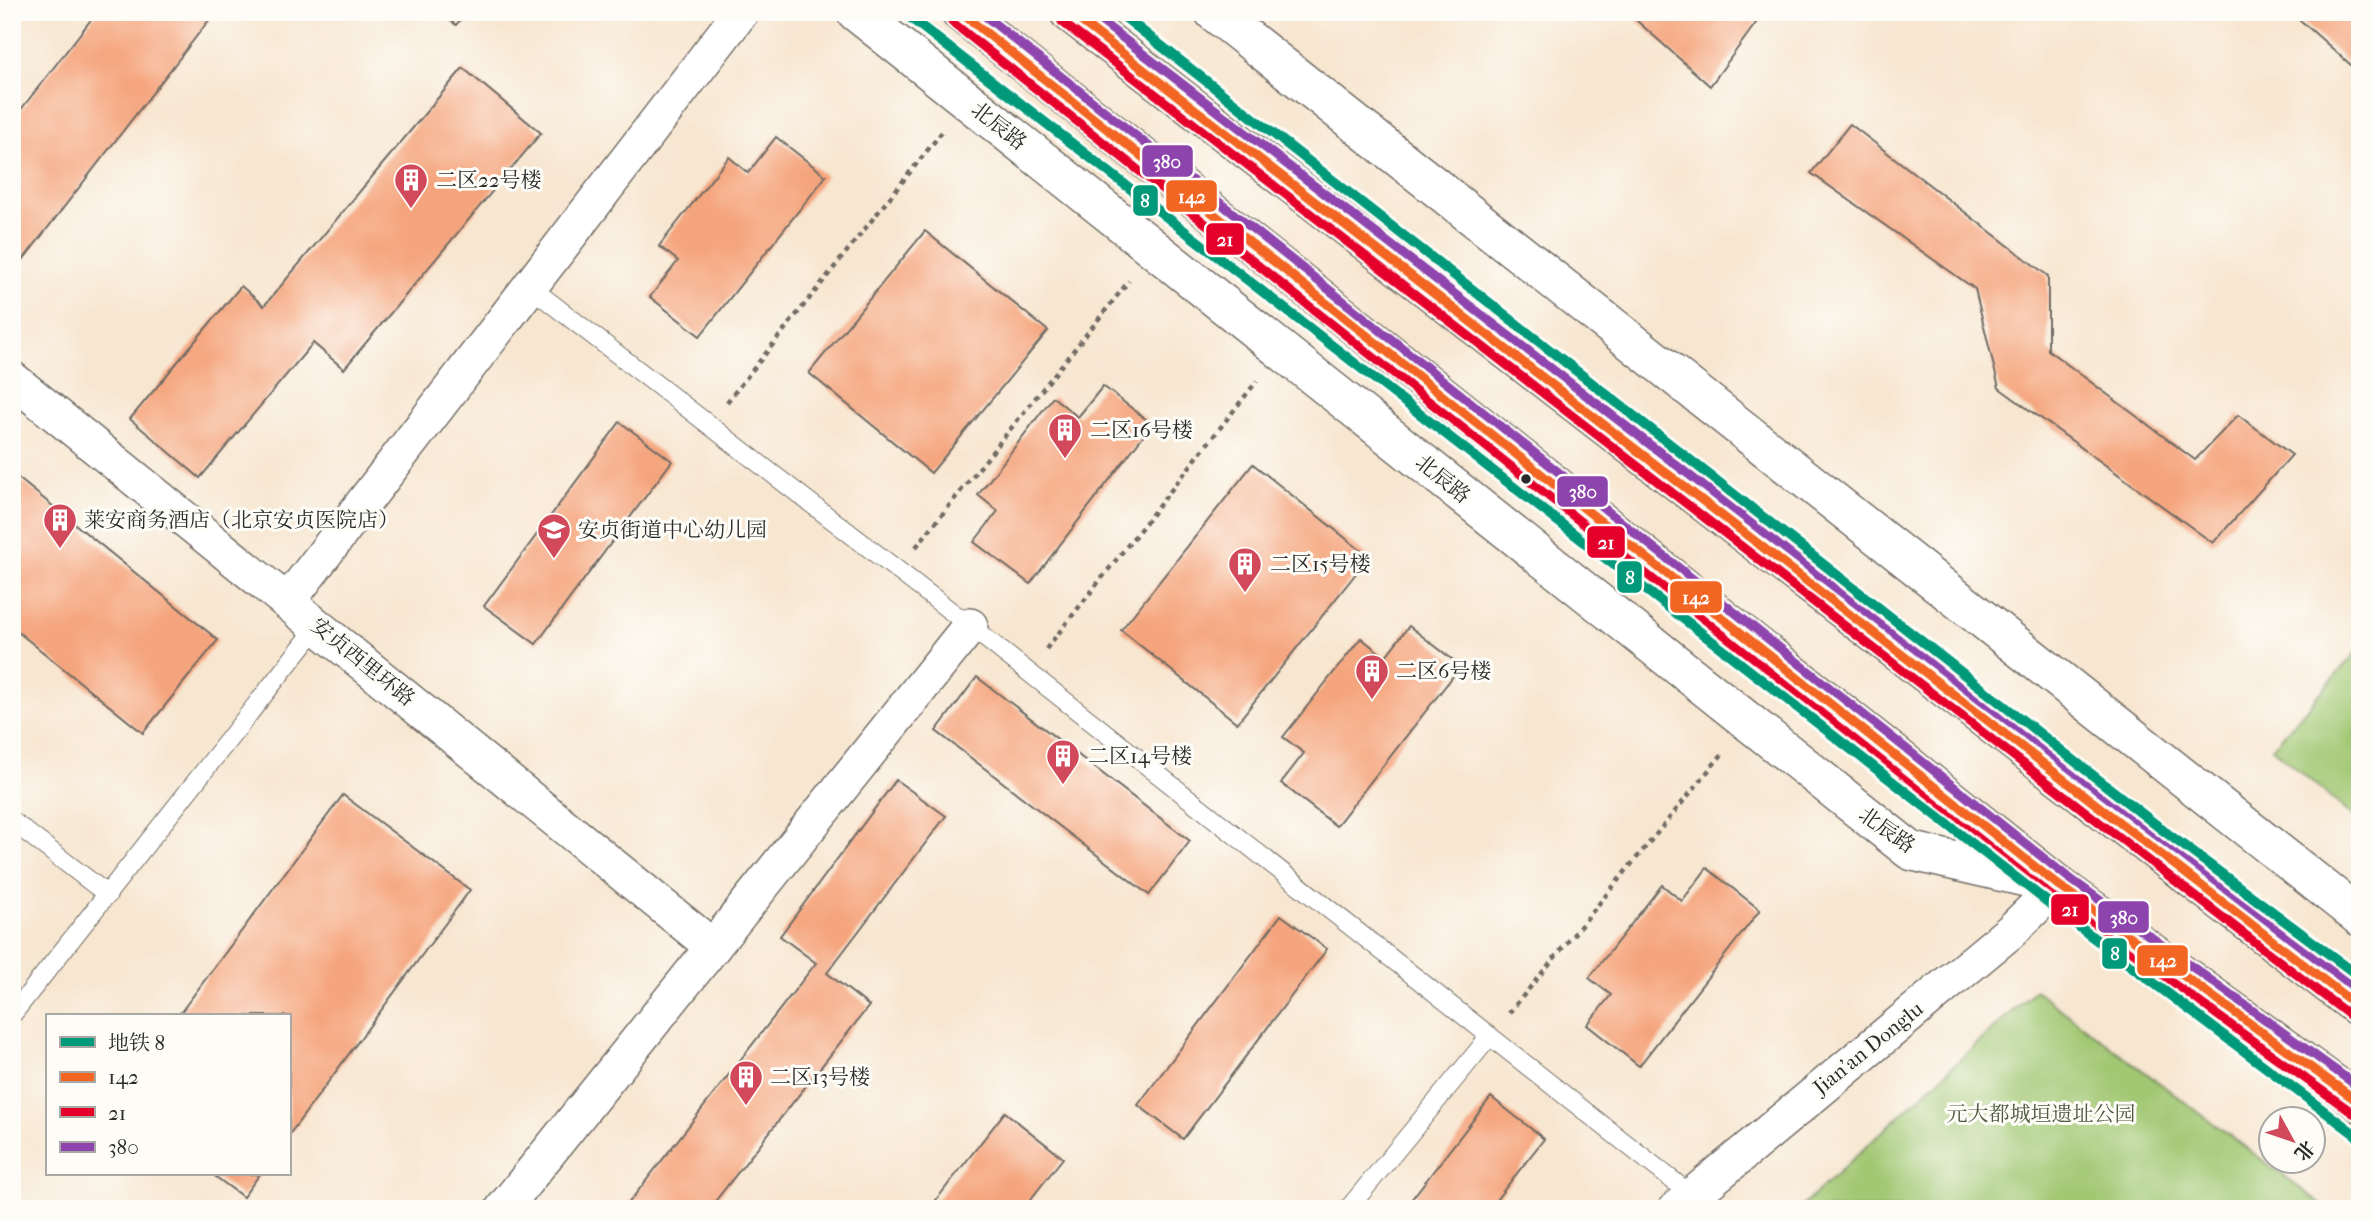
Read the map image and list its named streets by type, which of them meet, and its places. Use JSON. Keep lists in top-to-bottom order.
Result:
{
  "streets": {
    "main road": ["北辰路"],
    "street": ["安贞西里环路", "Jian'an Donglu"]
  },
  "crossings": [
    ["北辰路", "Jian'an Donglu"]
  ],
  "parks": ["元大都城垣遗址公园"],
  "places": {
    "building": [
      "二区22号楼",
      "二区16号楼",
      "莱安商务酒店（北京安贞医院店）",
      "二区15号楼",
      "二区6号楼",
      "二区14号楼",
      "二区13号楼"
    ],
    "school or university": ["安贞街道中心幼儿园"]
  },
  "lines": [
    "metro line 8",
    "transit line 142",
    "transit line 380",
    "transit line 21"
  ],
  "legend": [
    "地铁 8",
    "142",
    "21",
    "380"
  ],
  "north": "bottom right"
}
